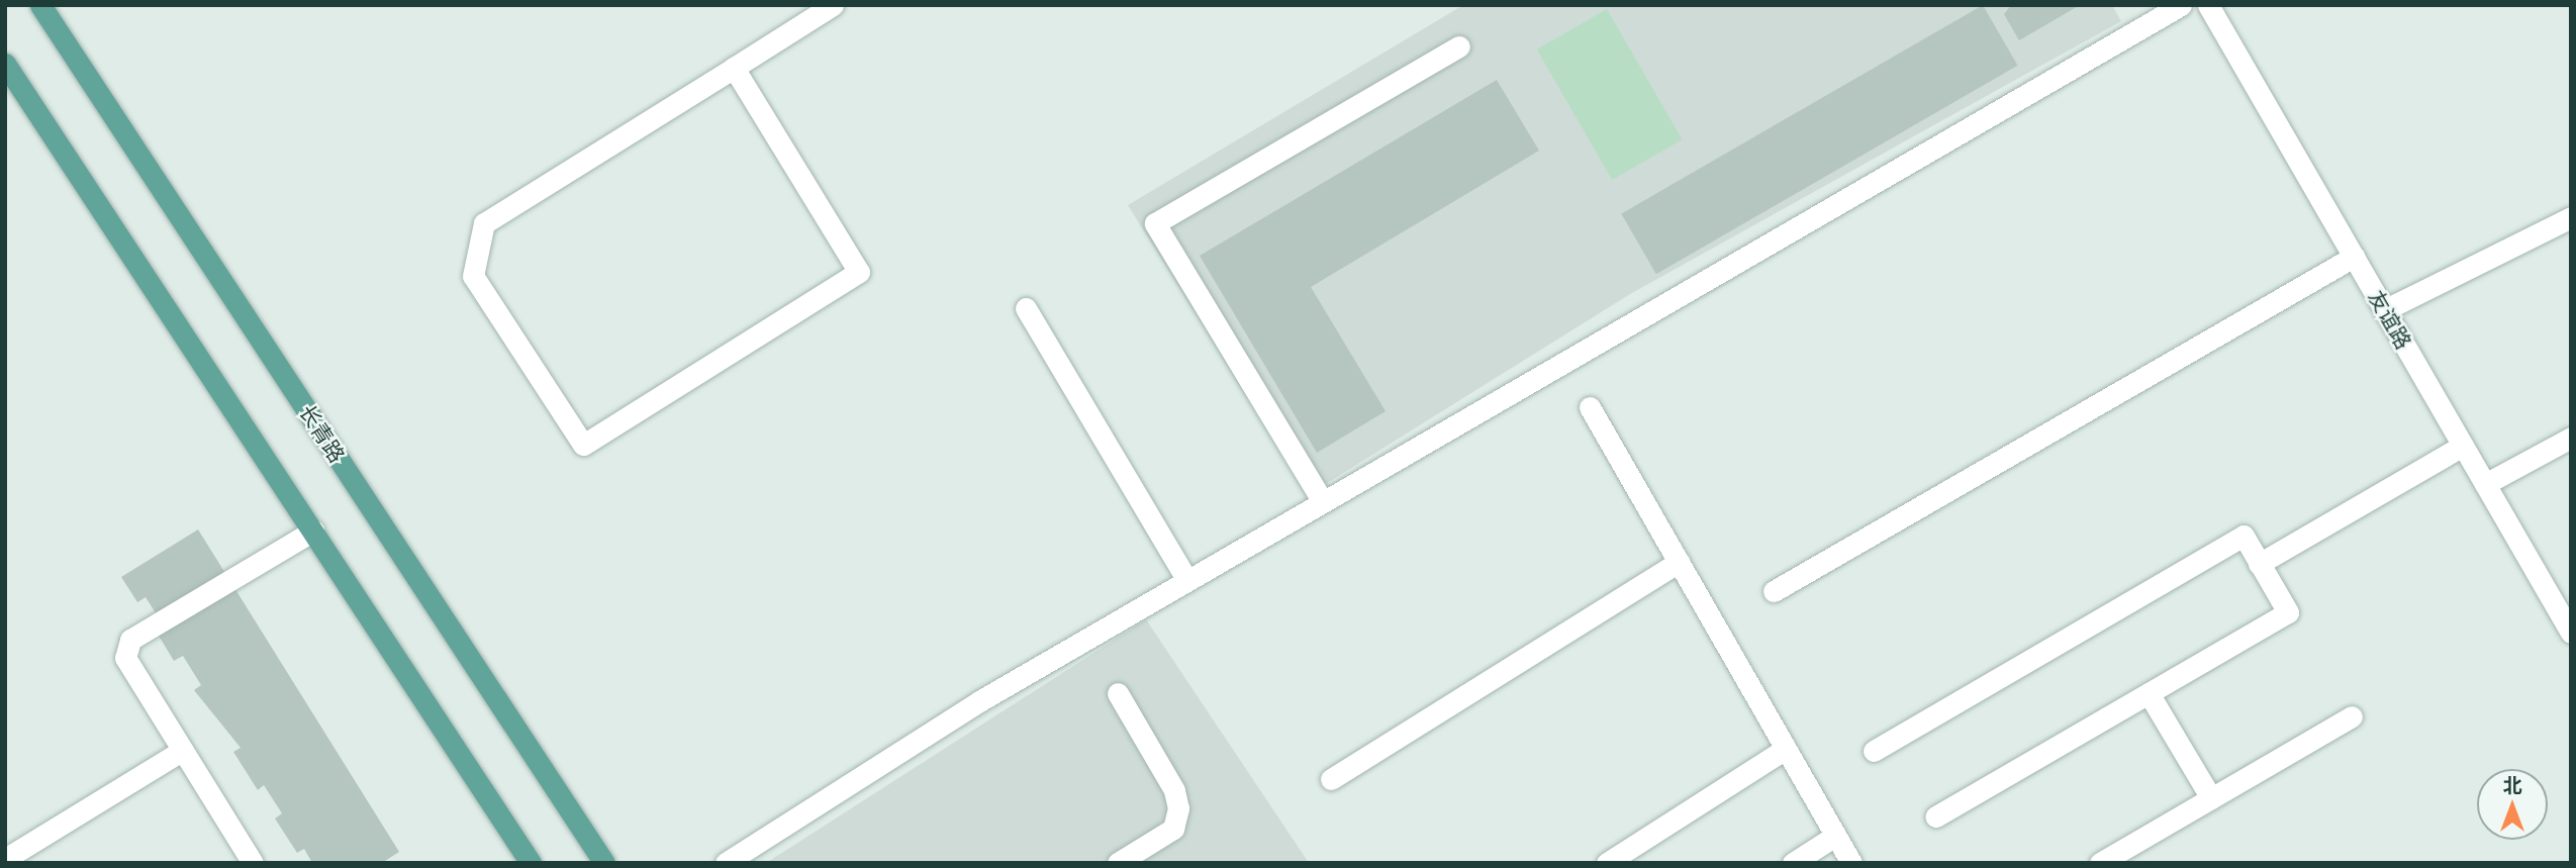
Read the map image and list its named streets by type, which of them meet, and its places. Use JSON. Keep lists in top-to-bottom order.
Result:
{
  "streets": {
    "main road": ["长青路"],
    "street": ["友谊路"]
  },
  "north": "top"
}
